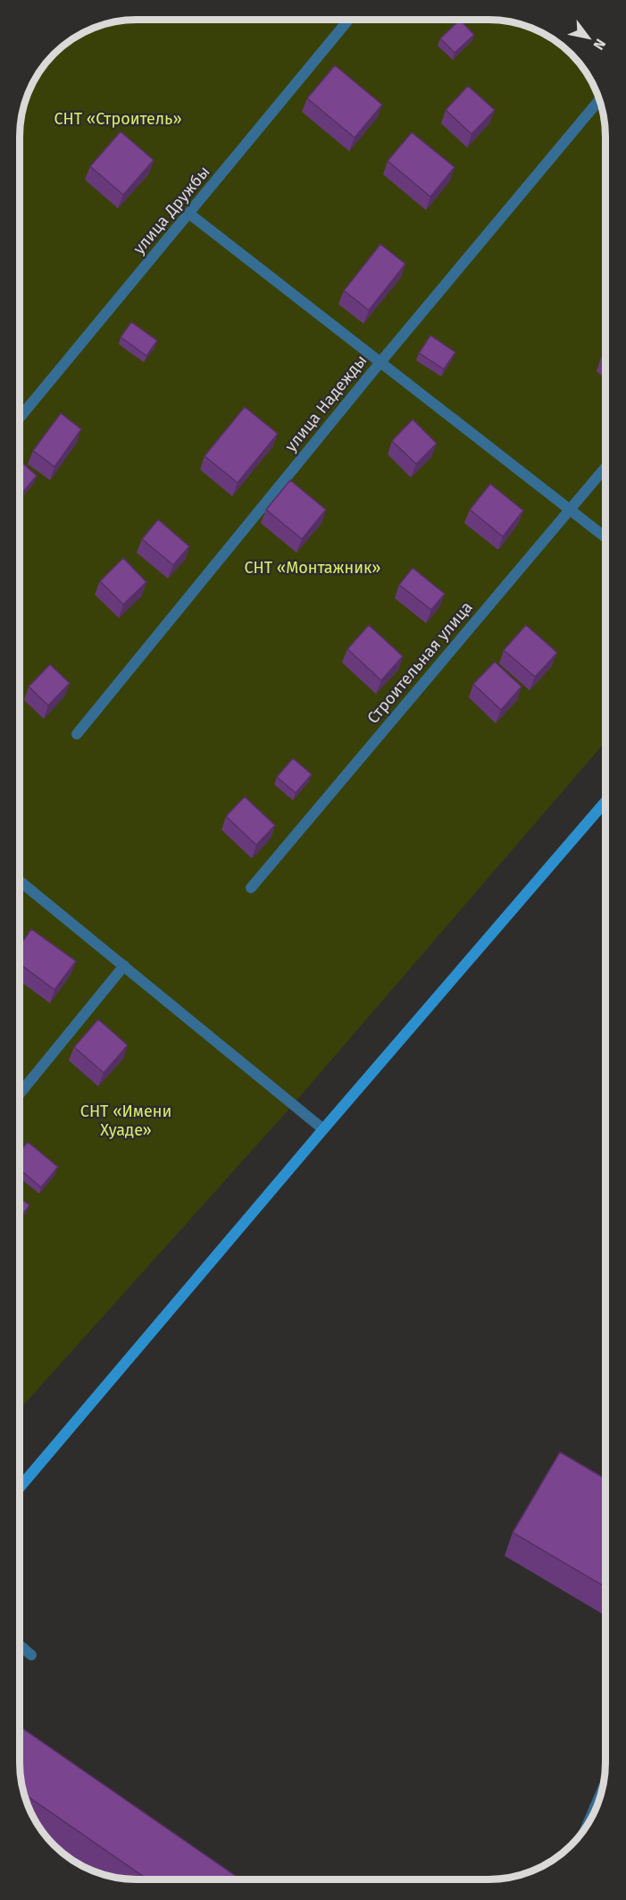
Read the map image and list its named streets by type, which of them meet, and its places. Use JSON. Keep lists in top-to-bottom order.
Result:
{
  "streets": {
    "street": ["улица Дружбы", "улица Надежды", "Строительная улица"]
  },
  "parks": ["СНТ «Строитель»", "СНТ «Монтажник»", "СНТ «Имени Хуаде»"],
  "north": "bottom right"
}
